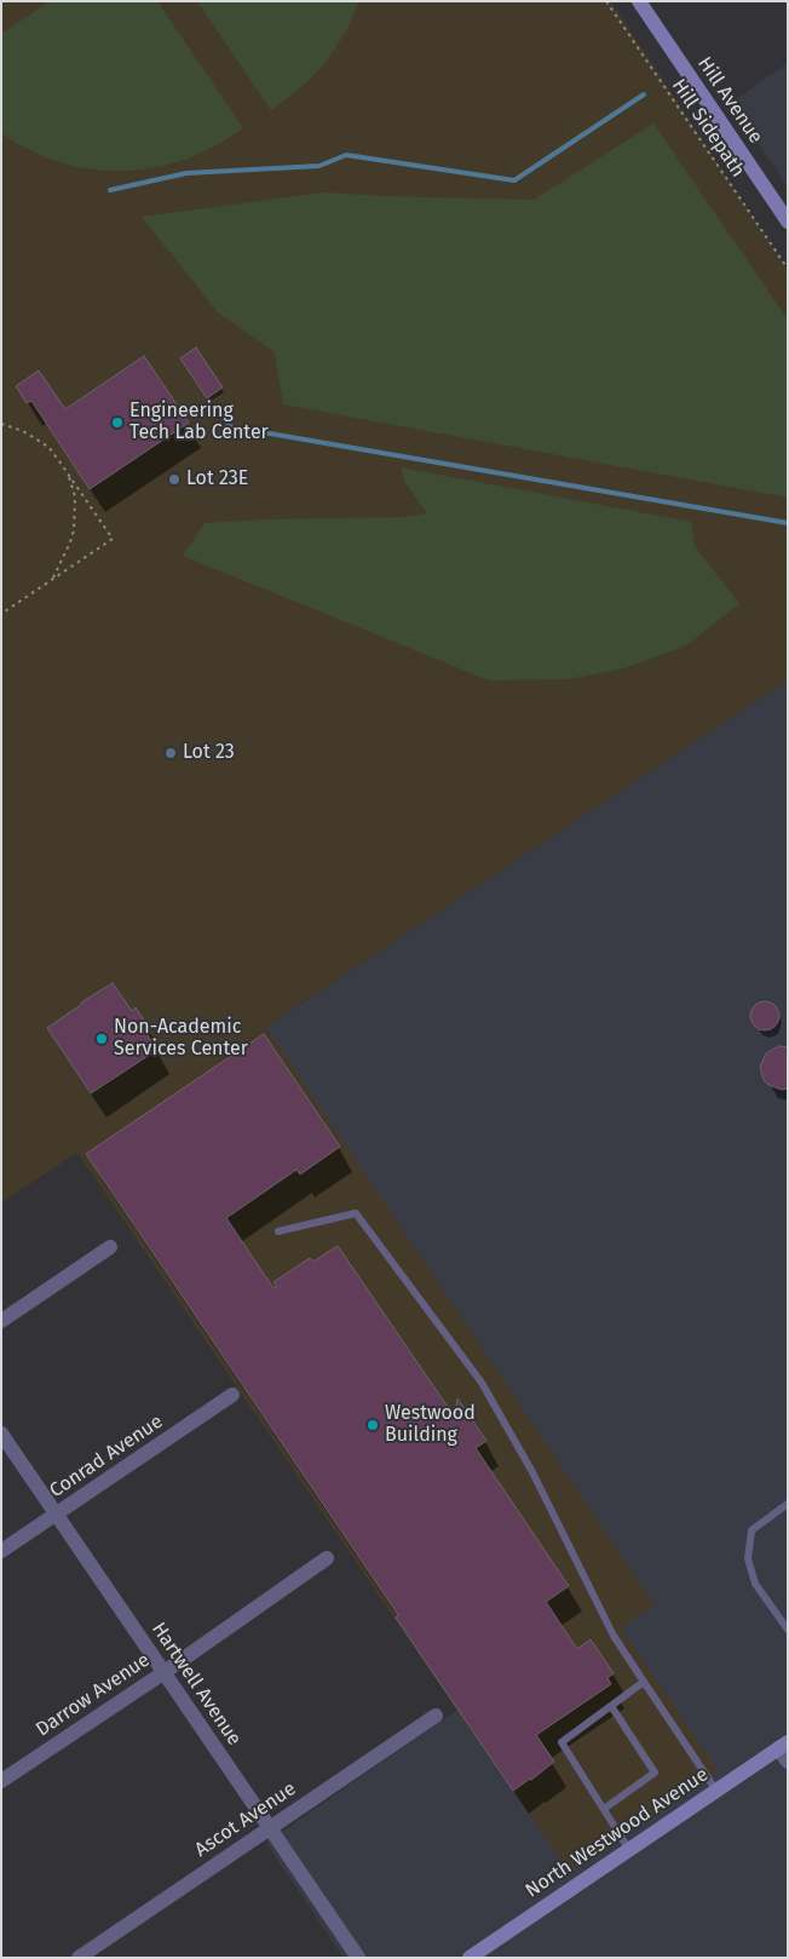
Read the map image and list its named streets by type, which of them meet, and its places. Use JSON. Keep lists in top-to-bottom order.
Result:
{
  "streets": {
    "street": [
      "Hill Avenue",
      "Conrad Avenue",
      "Hartwell Avenue",
      "Darrow Avenue",
      "Ascot Avenue",
      "North Westwood Avenue"
    ],
    "path": ["Hill Sidepath"]
  },
  "crossings": [
    ["Conrad Avenue", "Hartwell Avenue"],
    ["Hartwell Avenue", "Darrow Avenue"],
    ["Hartwell Avenue", "Ascot Avenue"]
  ],
  "places": [
    "Engineering Tech Lab Center",
    "Lot 23E",
    "Lot 23",
    "Non-Academic Services Center",
    "Westwood Building"
  ]
}
